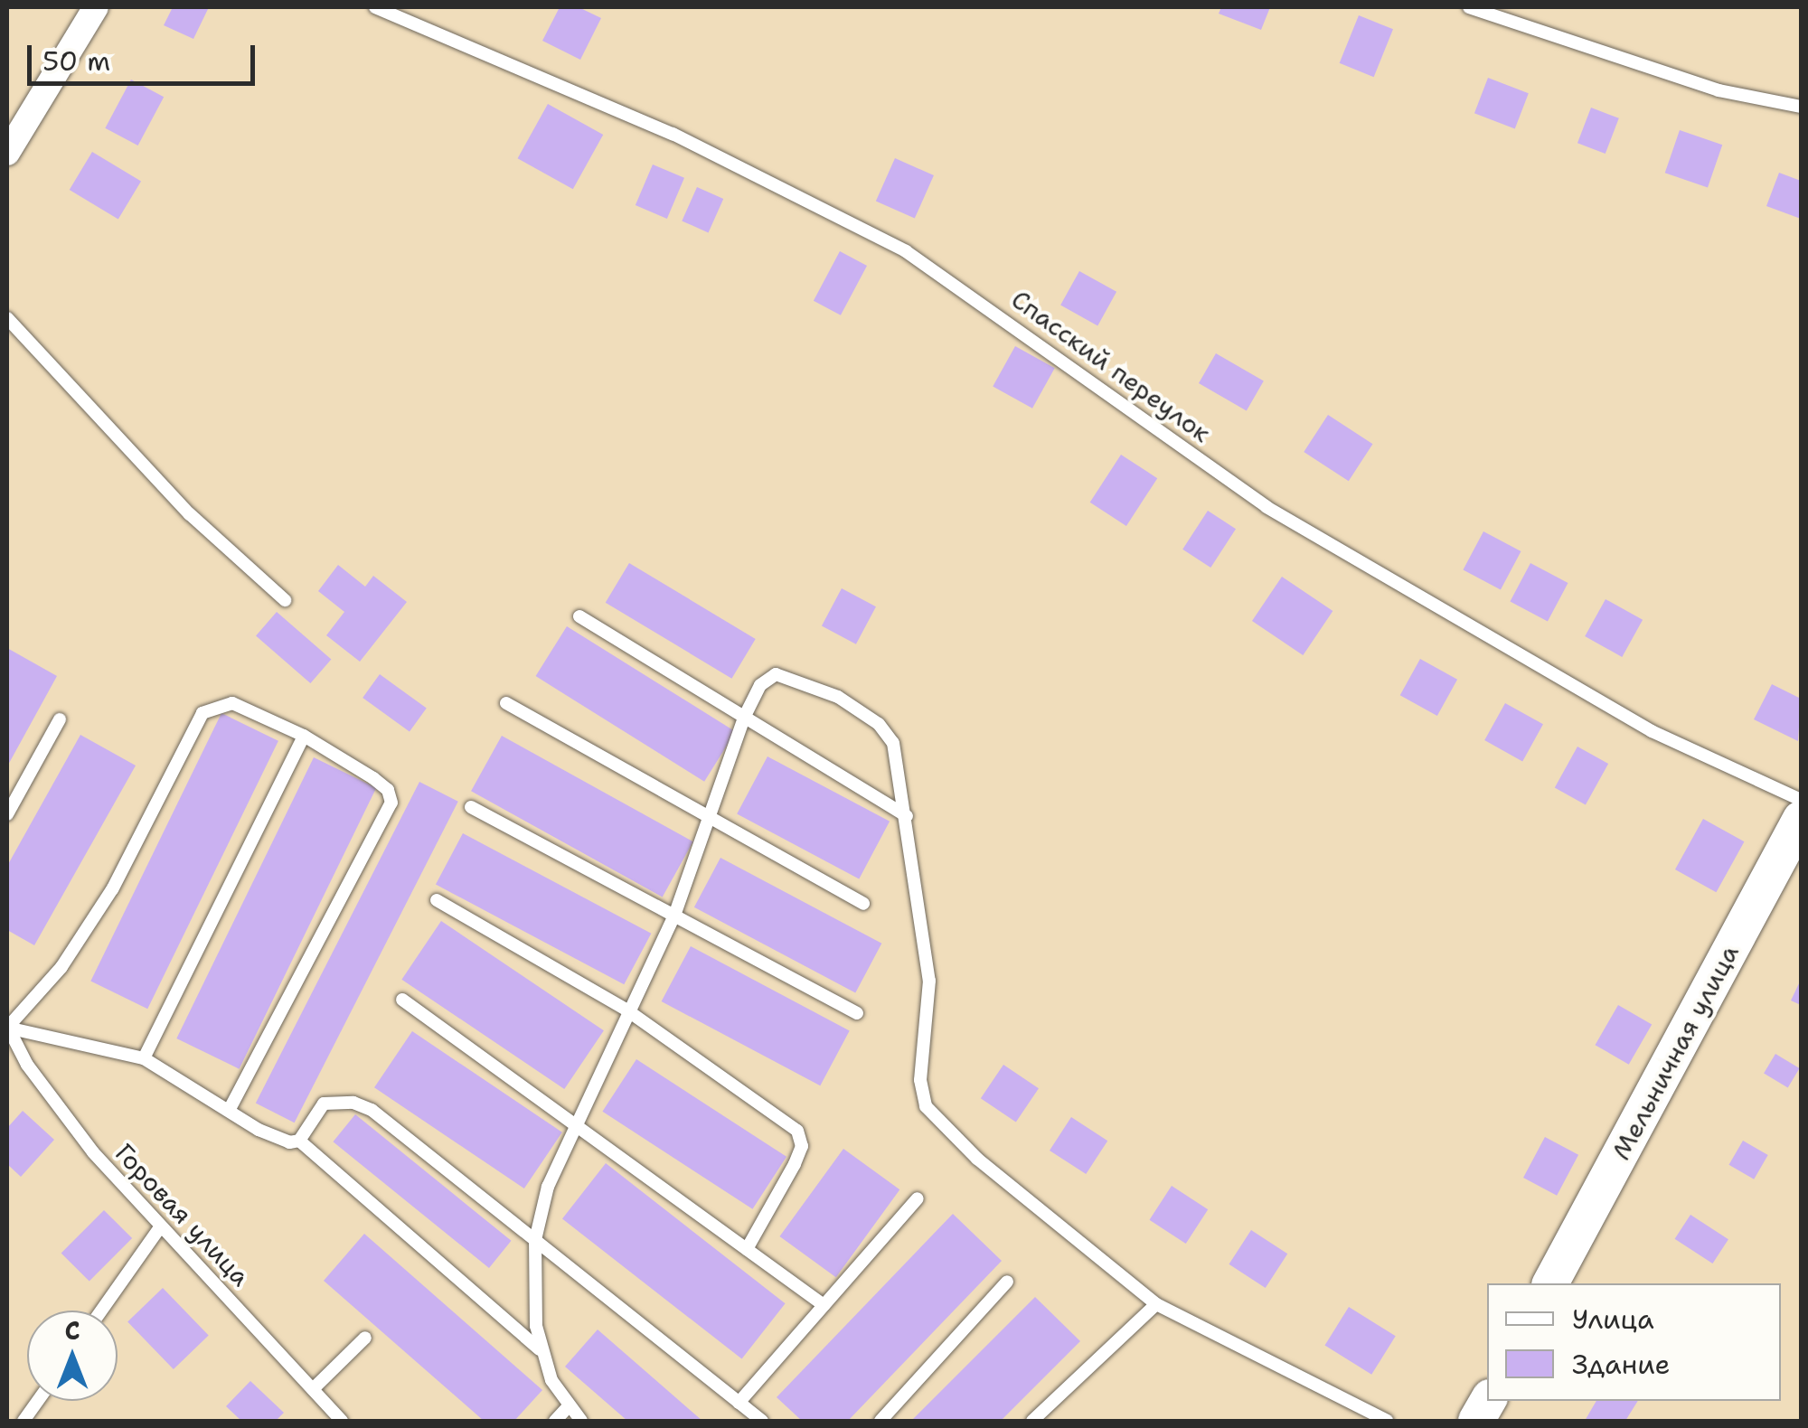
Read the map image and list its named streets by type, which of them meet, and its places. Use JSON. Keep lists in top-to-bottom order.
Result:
{
  "streets": {
    "main road": ["Мельничная улица"],
    "lane": ["Спасский переулок", "Горовая улица"]
  },
  "legend": ["Улица", "Здание"],
  "scale_bar": "50 m",
  "north": "top"
}
